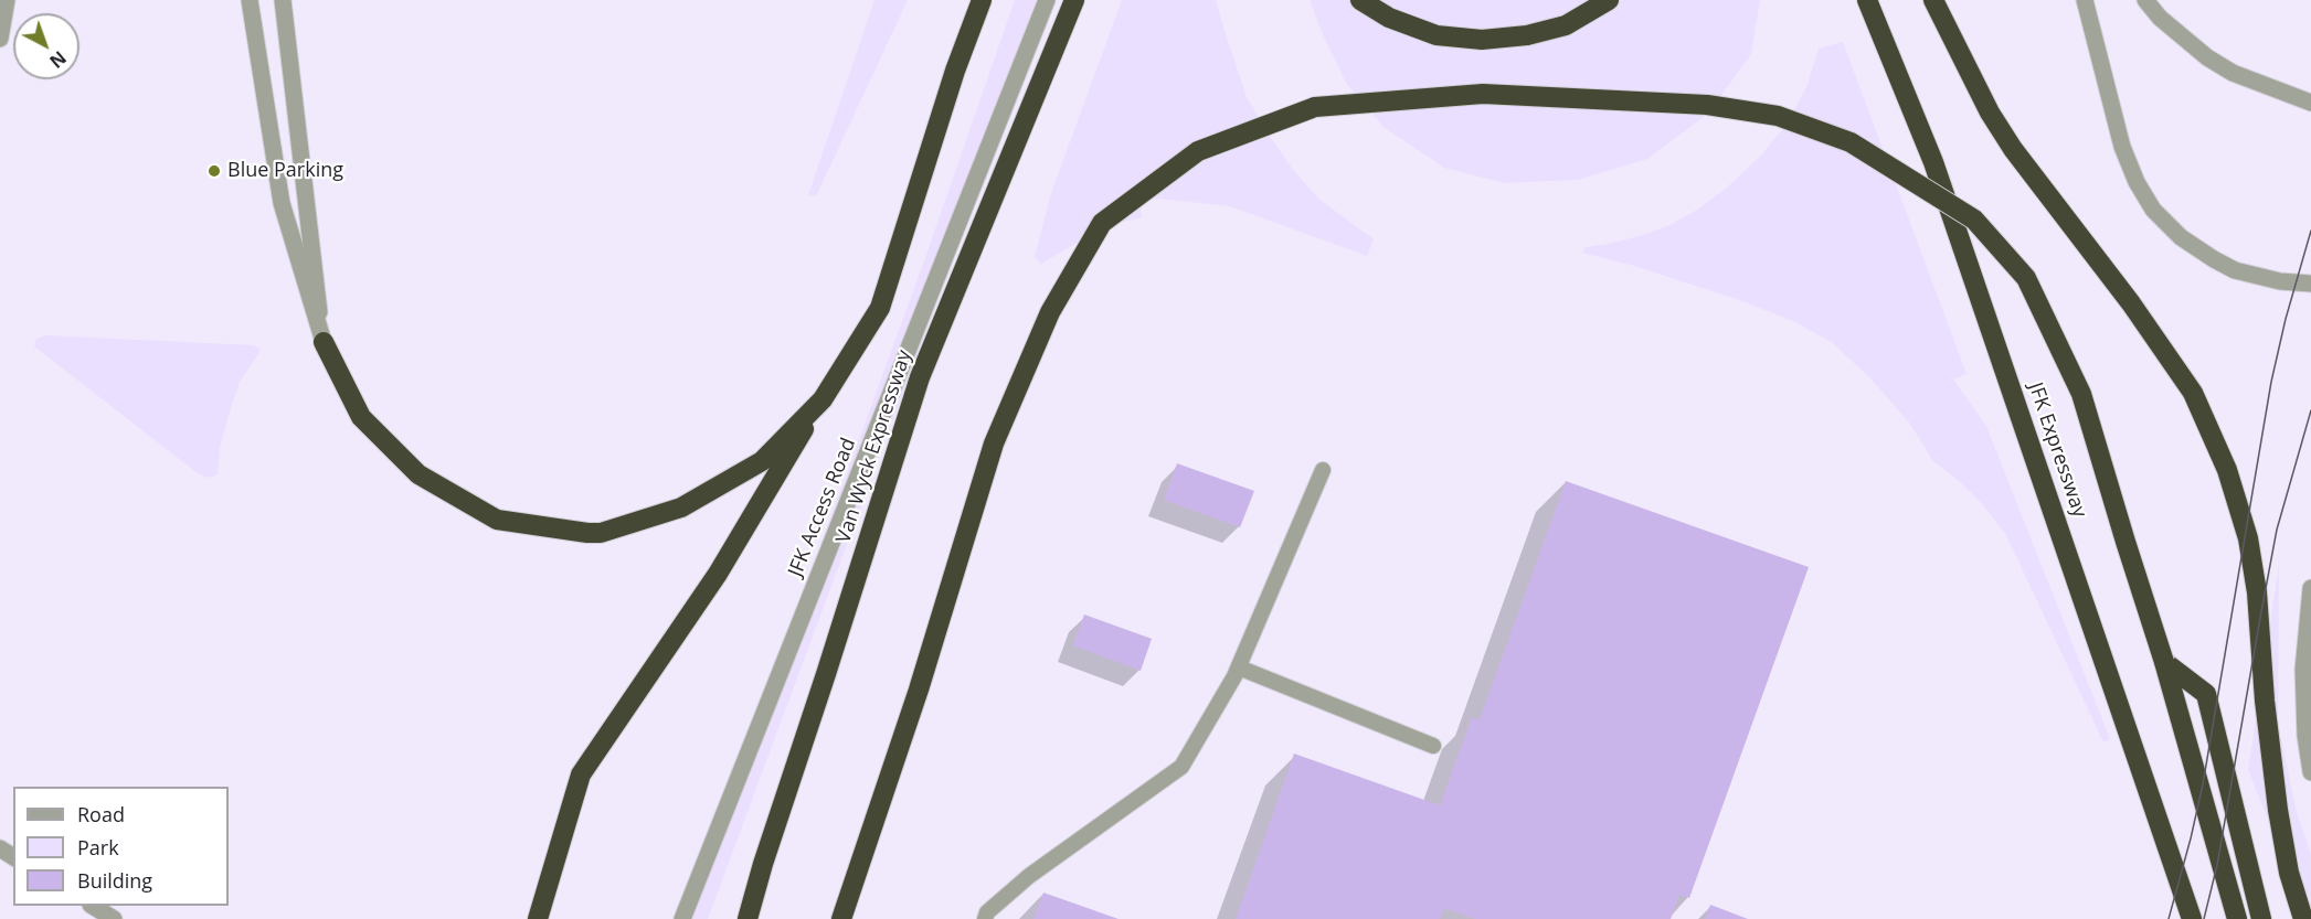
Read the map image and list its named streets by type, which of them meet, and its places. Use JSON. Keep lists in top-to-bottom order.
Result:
{
  "streets": {
    "highway": ["Van Wyck Expressway", "JFK Expressway"],
    "street": ["JFK Access Road"]
  },
  "places": ["Blue Parking"],
  "legend": ["Road", "Park", "Building"],
  "north": "bottom right"
}
